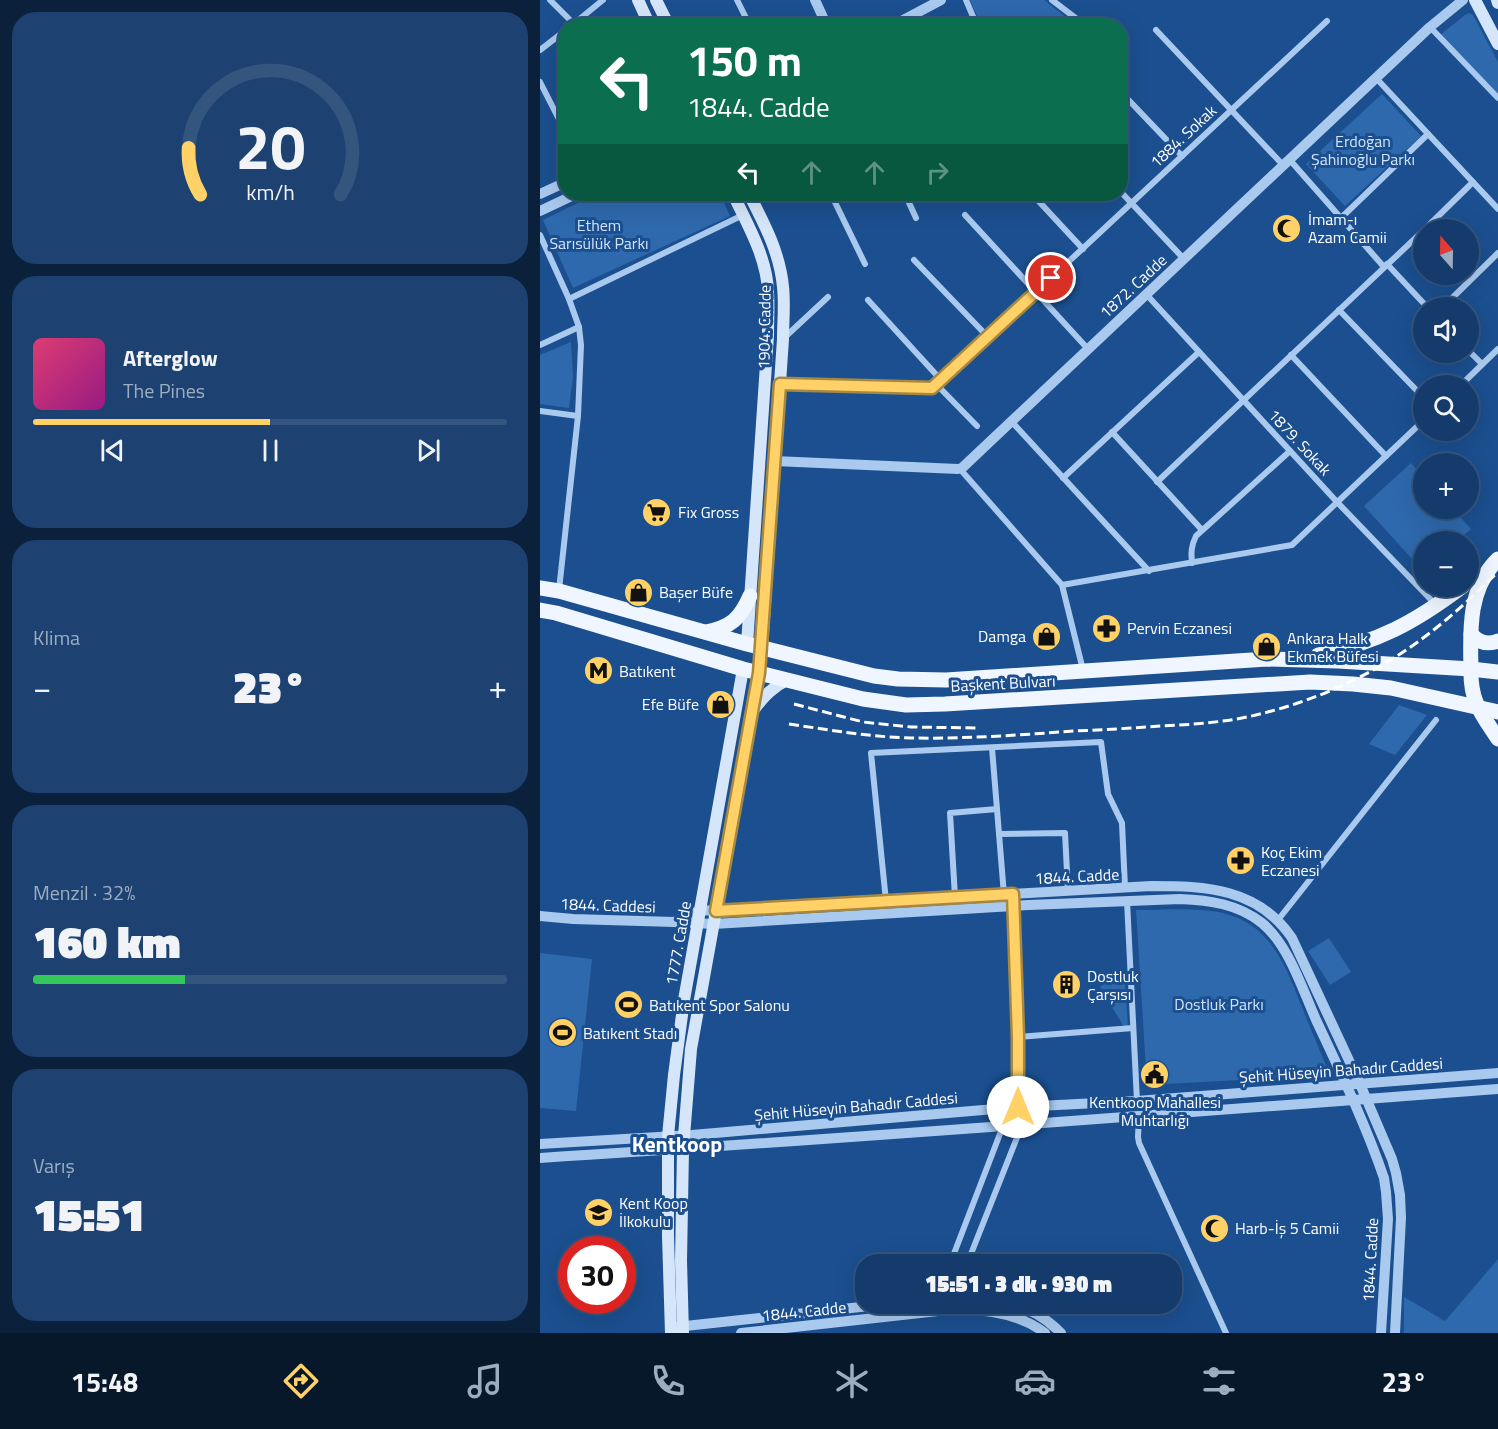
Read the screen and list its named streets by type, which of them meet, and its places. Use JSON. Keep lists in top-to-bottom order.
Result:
{
  "streets": {
    "main road": ["1904. Cadde", "Başkent Bulvarı", "1777. Cadde"],
    "street": [
      "1884. Sokak",
      "1872. Cadde",
      "1879. Sokak",
      "1844. Cadde",
      "1844. Caddesi",
      "Şehit Hüseyin Bahadır Caddesi"
    ]
  },
  "crossings": [
    ["1872. Cadde", "1879. Sokak"],
    ["1904. Cadde", "Başkent Bulvarı"],
    ["Başkent Bulvarı", "1777. Cadde"],
    ["1844. Cadde", "1844. Caddesi"],
    ["1844. Cadde", "1777. Cadde"],
    ["1844. Cadde", "Şehit Hüseyin Bahadır Caddesi"],
    ["1777. Cadde", "Şehit Hüseyin Bahadır Caddesi"]
  ],
  "districts": ["Kentkoop"],
  "parks": ["Erdoğan Şahinoğlu Parkı", "Ethem Sarısülük Parkı", "Dostluk Parkı"],
  "places": {
    "mosque": ["İmam-ı Azam Camii", "Harb-İş 5 Camii"],
    "supermarket": ["Fix Gross"],
    "shop": [
      "Başer Büfe",
      "Damga",
      "Ankara Halk Ekmek Büfesi",
      "Efe Büfe"
    ],
    "pharmacy": ["Pervin Eczanesi", "Koç Ekim Eczanesi"],
    "metro station": ["Batıkent"],
    "building": ["Dostluk Çarşısı"],
    "sports": ["Batıkent Spor Salonu", "Batıkent Stadı"],
    "public building": ["Kentkoop Mahallesi Muhtarlığı"],
    "school or university": ["Kent Koop İlkokulu"]
  },
  "north": "top",
  "page": {
    "turn": ["150 m", "1844. Cadde"],
    "map_buttons": ["+", "−"],
    "song": ["Afterglow", "The Pines"],
    "tile": [
      "Klima",
      ["Menzil · 32%", "160 km"],
      ["Varış", "15:51"]
    ],
    "heat": ["−", "23°", "+"],
    "limit": "30",
    "trip": "15:51 · 3 dk · 930 m",
    "tabs": ["15:48", "23°"],
    "gauge": ["20", "km/h"]
  }
}
